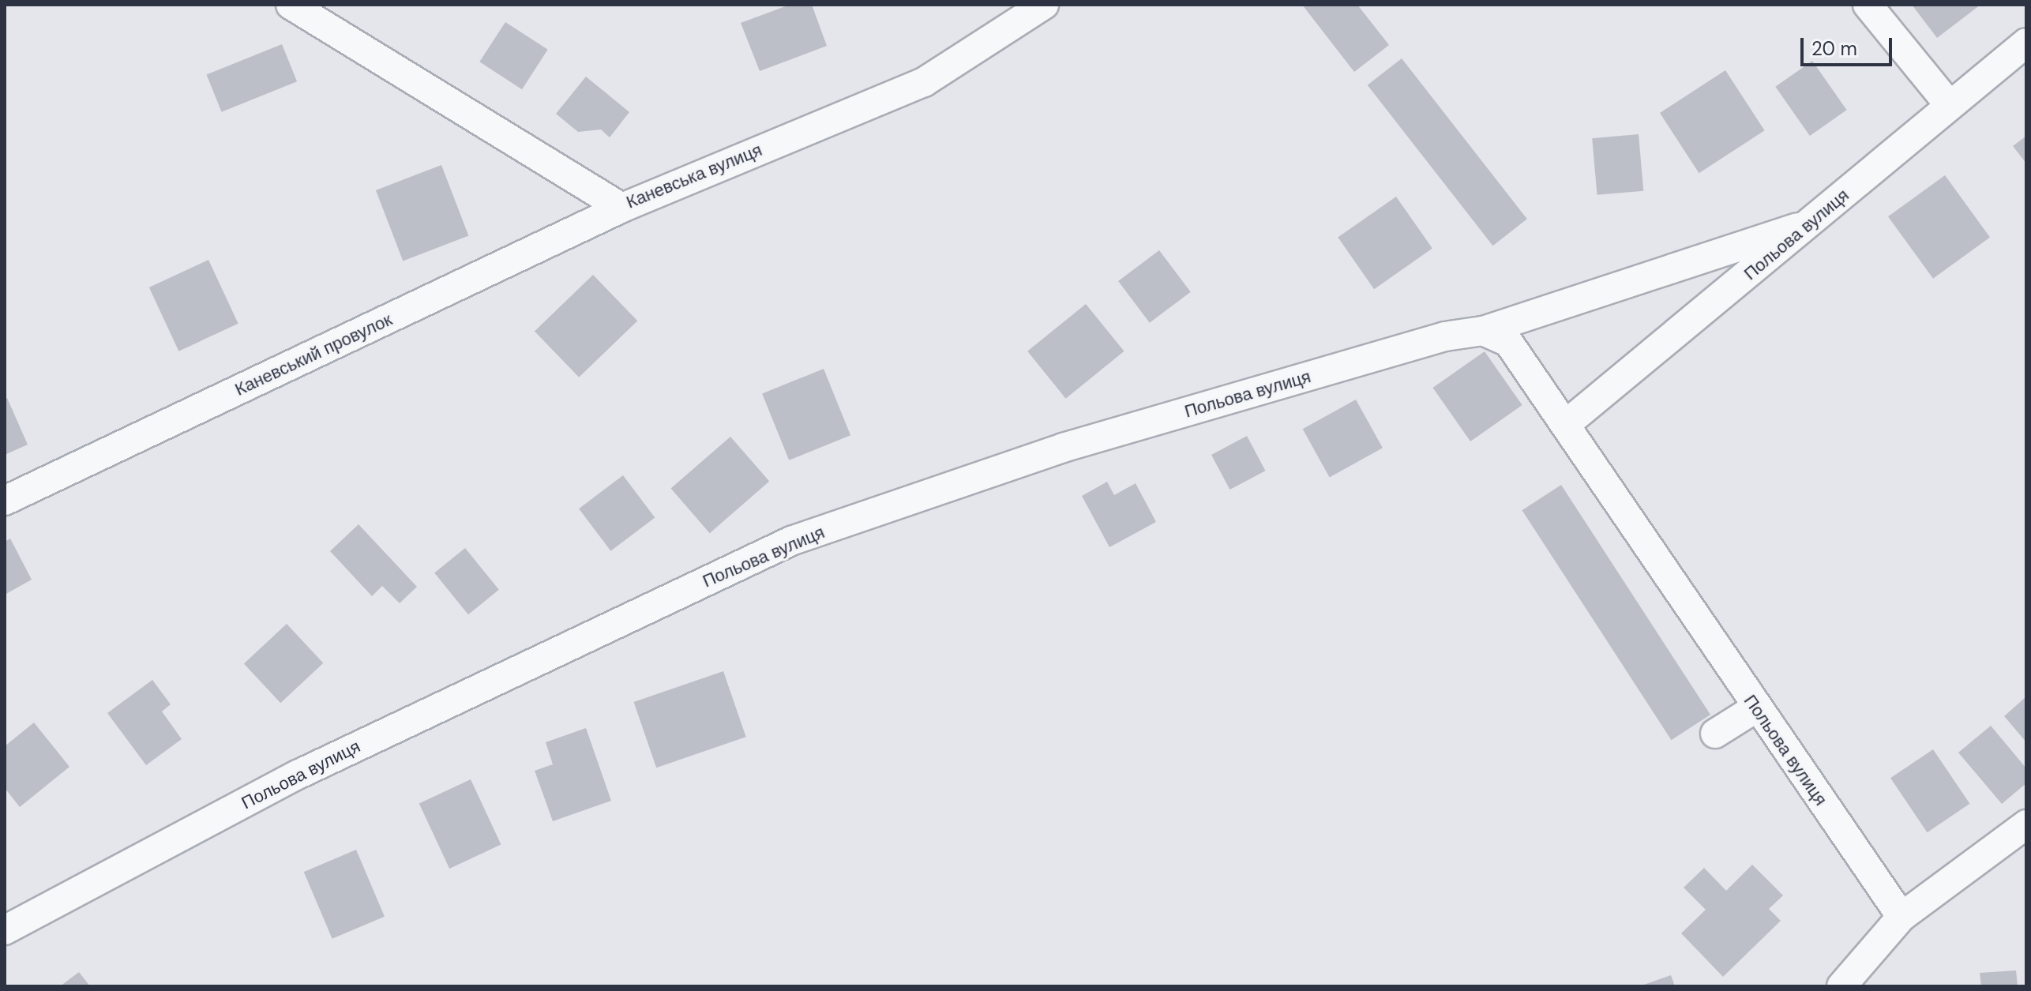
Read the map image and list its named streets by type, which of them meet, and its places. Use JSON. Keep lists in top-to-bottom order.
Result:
{
  "streets": {
    "street": ["Каневська вулиця", "Польова вулиця", "Каневський провулок"]
  },
  "crossings": [
    ["Каневська вулиця", "Каневський провулок"]
  ],
  "scale_bar": "20 m"
}
